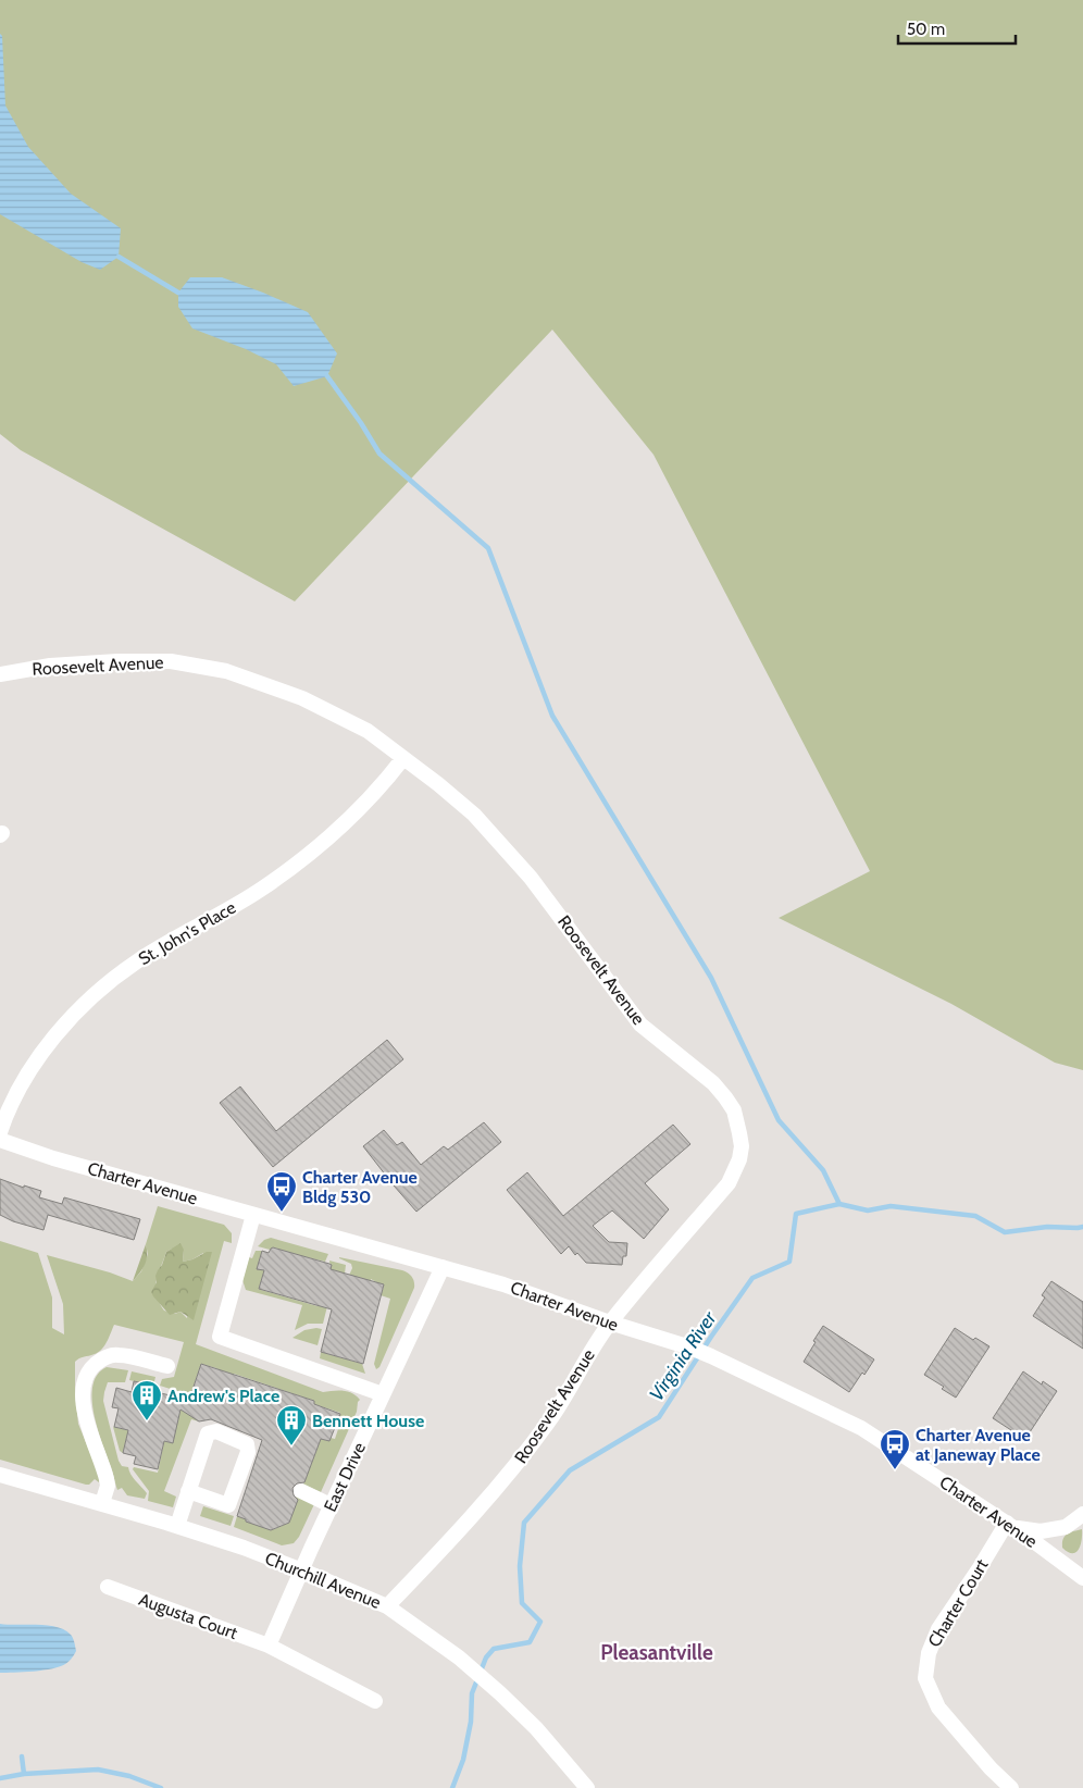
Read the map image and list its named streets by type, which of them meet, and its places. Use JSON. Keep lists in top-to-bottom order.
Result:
{
  "streets": {
    "street": [
      "Roosevelt Avenue",
      "St. John's Place",
      "Charter Avenue",
      "East Drive",
      "Churchill Avenue",
      "Charter Court",
      "Augusta Court"
    ]
  },
  "crossings": [
    ["Roosevelt Avenue", "St. John's Place"],
    ["Roosevelt Avenue", "Charter Avenue"],
    ["Roosevelt Avenue", "Churchill Avenue"],
    ["Charter Avenue", "East Drive"],
    ["Charter Avenue", "Charter Court"],
    ["East Drive", "Churchill Avenue"]
  ],
  "districts": ["Pleasantville"],
  "water": ["Virginia River"],
  "places": {
    "bus stop": ["Charter Avenue Bldg 530", "Charter Avenue at Janeway Place"],
    "building": ["Andrew's Place", "Bennett House"]
  },
  "scale_bar": "50 m"
}
